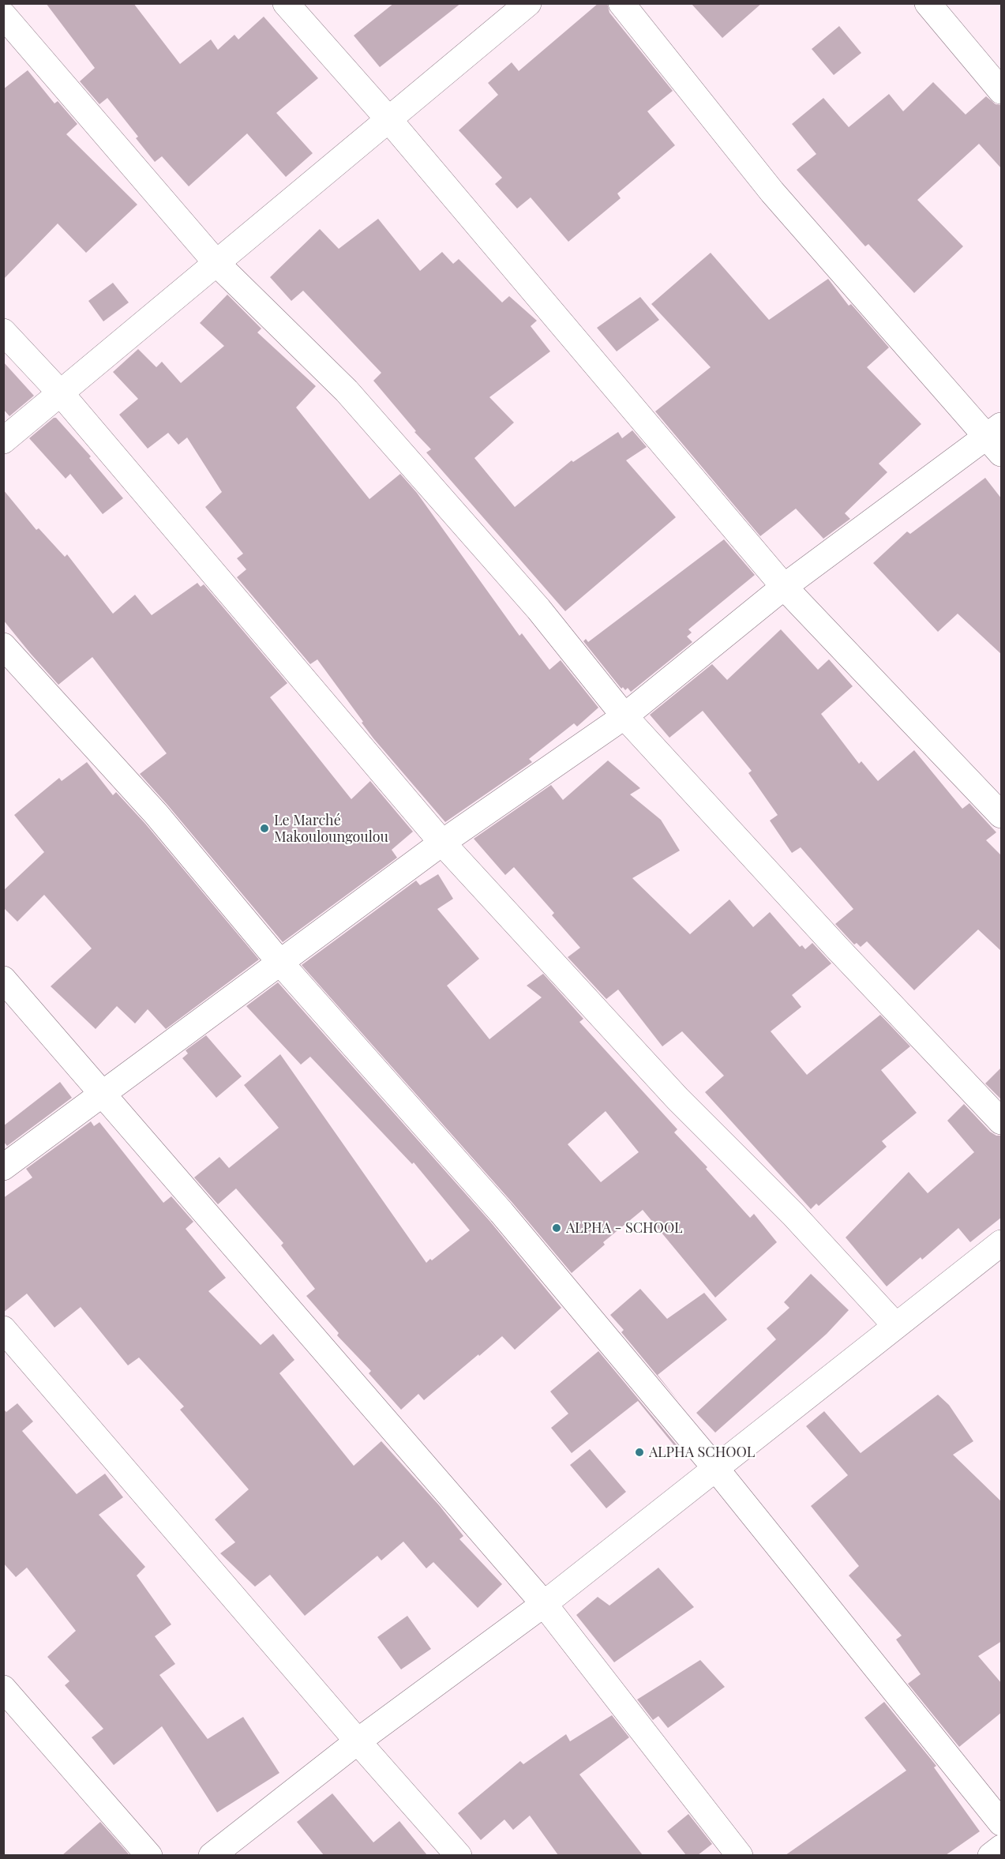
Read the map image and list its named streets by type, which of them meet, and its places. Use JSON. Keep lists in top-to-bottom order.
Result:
{
  "places": ["Le Marché Makouloungoulou", "ALPHA - SCHOOL", "ALPHA SCHOOL"]
}
